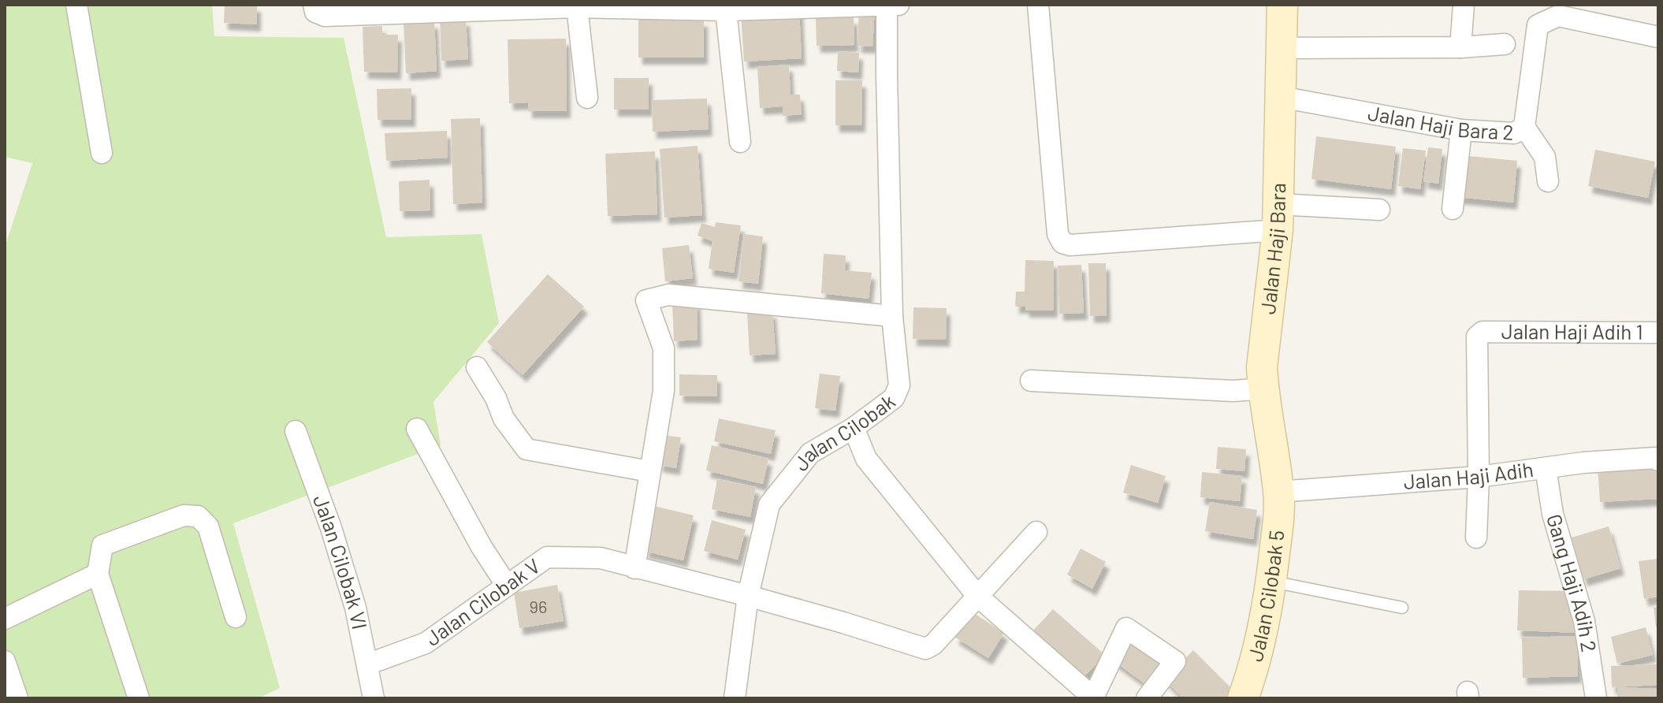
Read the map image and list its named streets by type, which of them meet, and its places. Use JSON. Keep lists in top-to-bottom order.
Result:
{
  "streets": {
    "street": [
      "Jalan Haji Bara 2",
      "Jalan Haji Bara",
      "Jalan Haji Adih 1",
      "Jalan Cilobak",
      "Jalan Haji Adih",
      "Jalan Cilobak VI",
      "Gang Haji Adih 2",
      "Jalan Cilobak 5",
      "Jalan Cilobak V"
    ]
  },
  "crossings": [
    ["Jalan Haji Bara 2", "Jalan Haji Bara"],
    ["Jalan Haji Bara", "Jalan Haji Adih"],
    ["Jalan Haji Bara", "Jalan Cilobak 5"],
    ["Jalan Haji Adih 1", "Jalan Haji Adih"],
    ["Jalan Cilobak", "Jalan Cilobak V"],
    ["Jalan Haji Adih", "Gang Haji Adih 2"],
    ["Jalan Haji Adih", "Jalan Cilobak 5"],
    ["Jalan Cilobak VI", "Jalan Cilobak V"]
  ],
  "house_numbers": ["96"]
}
